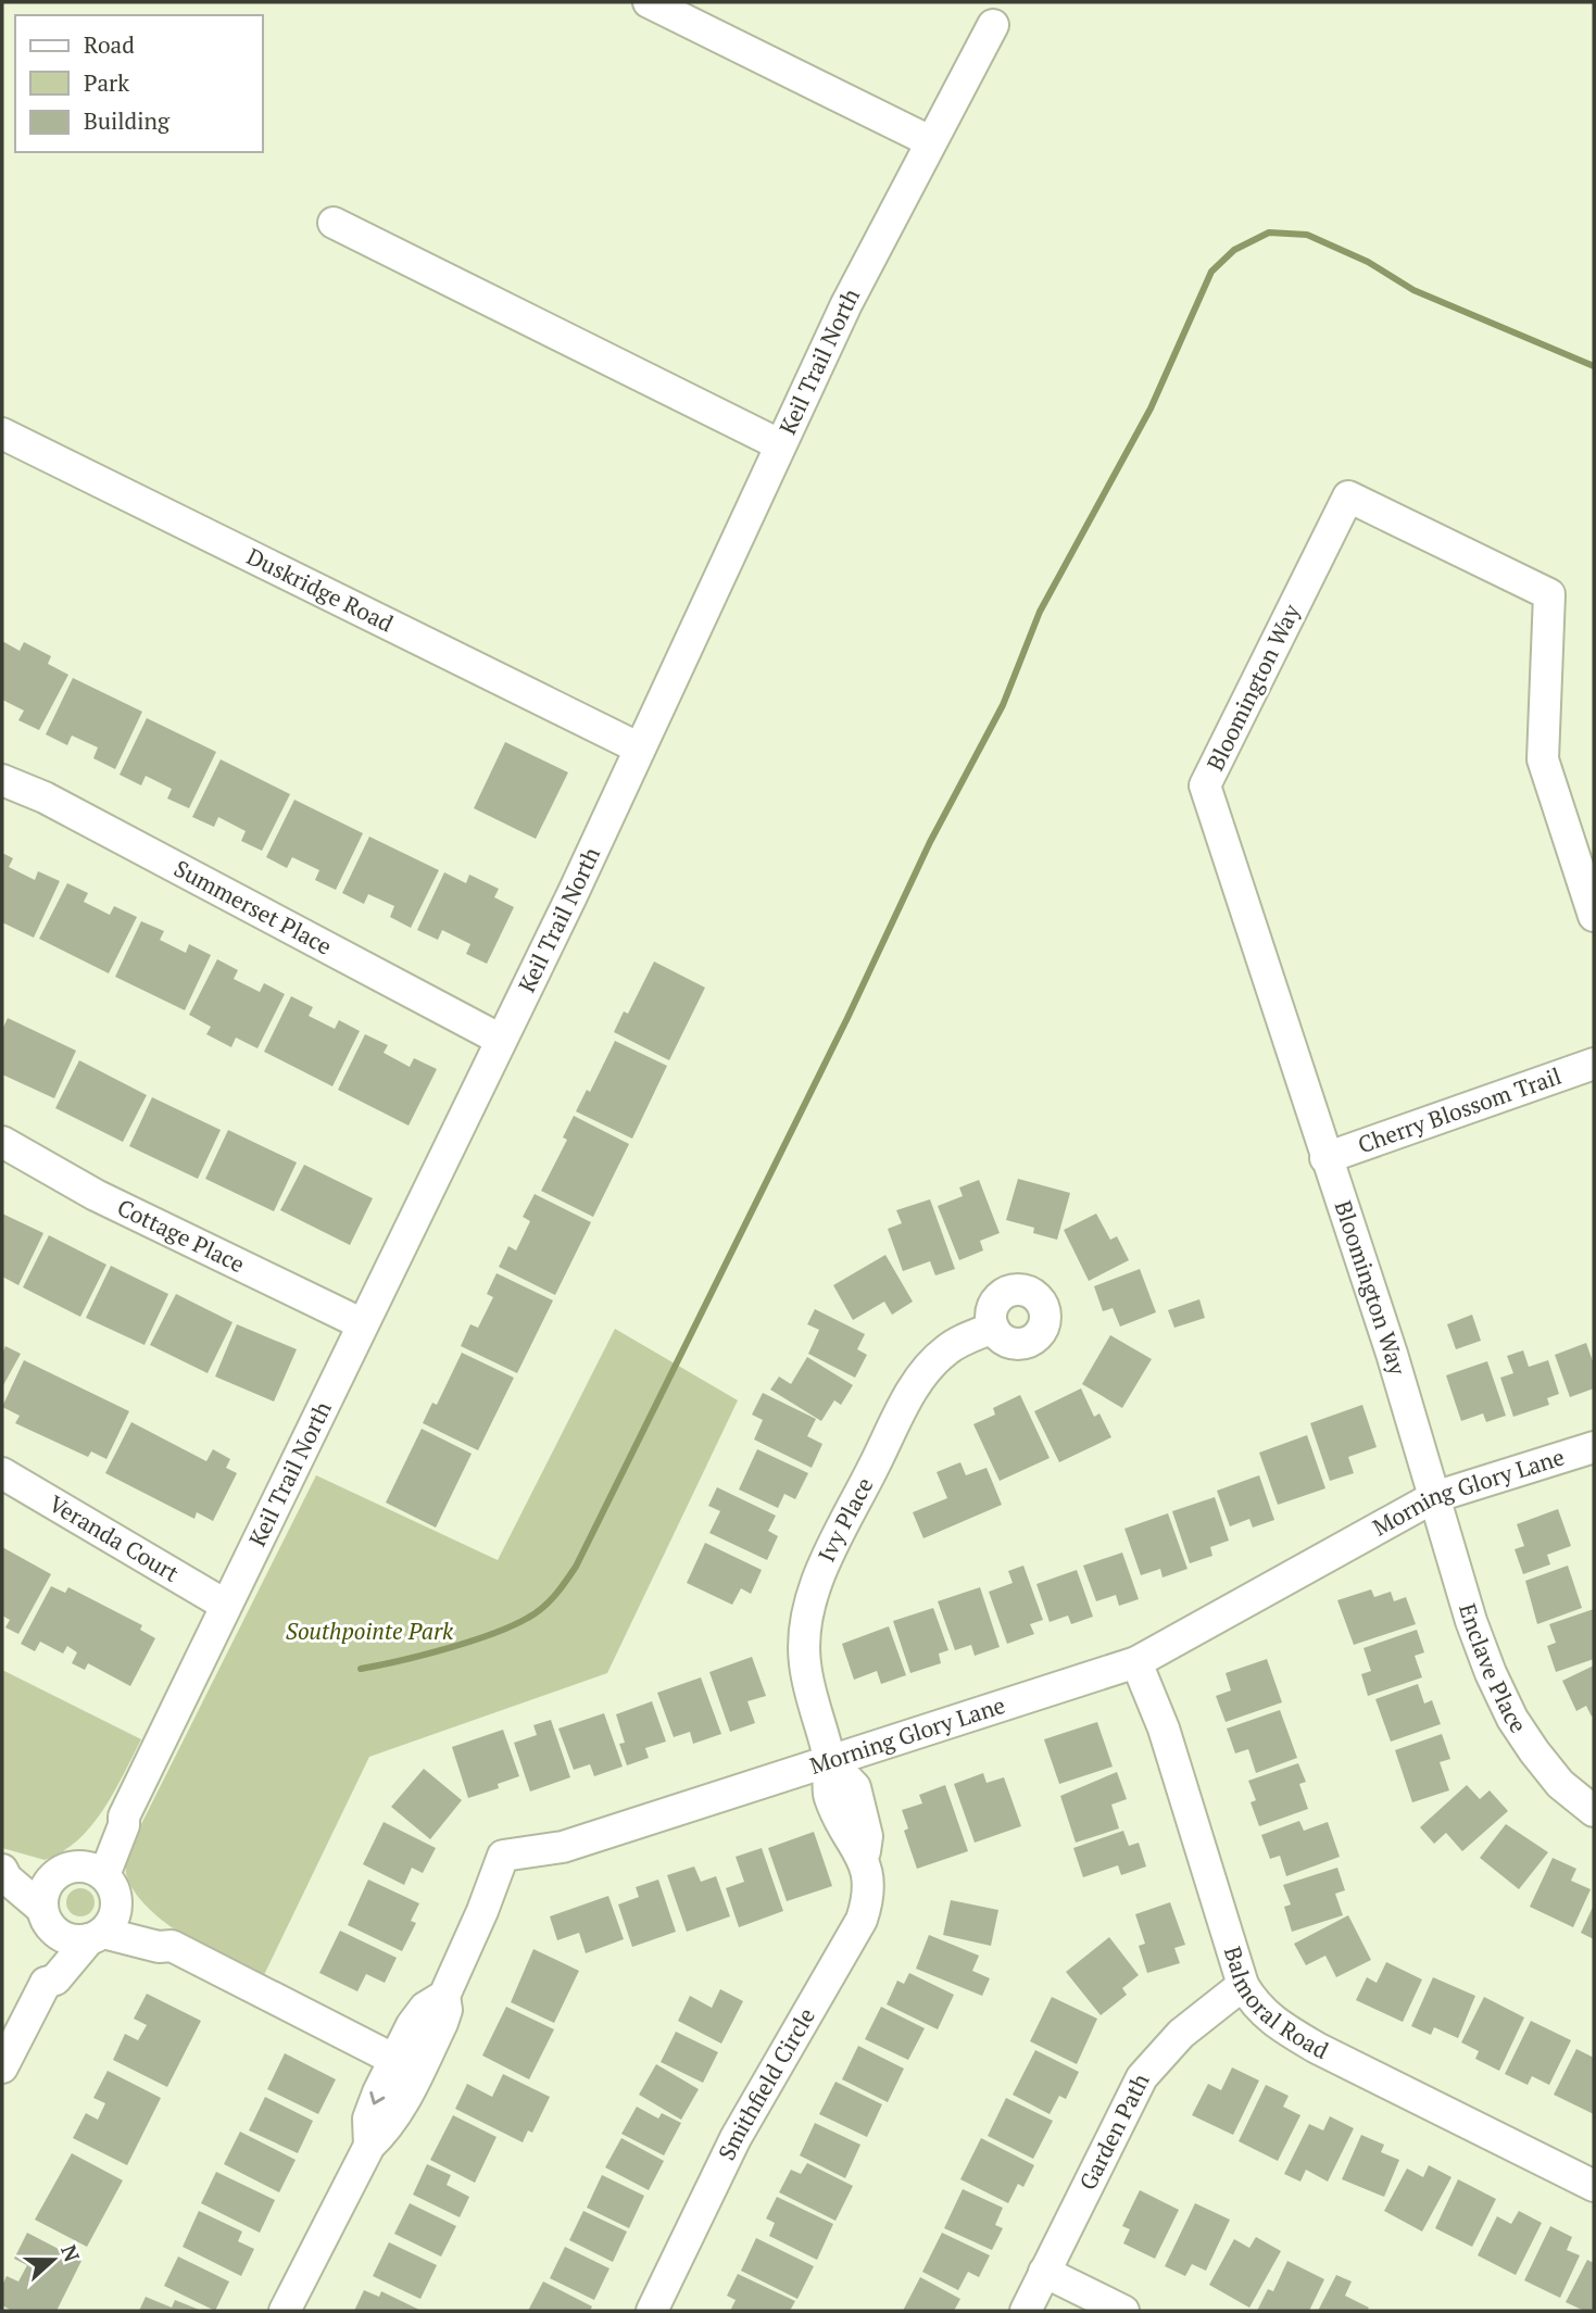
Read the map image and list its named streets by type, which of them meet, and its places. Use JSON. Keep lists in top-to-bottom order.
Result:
{
  "streets": {
    "street": [
      "Keil Trail North",
      "Duskridge Road",
      "Bloomington Way",
      "Summerset Place",
      "Cherry Blossom Trail",
      "Cottage Place",
      "Morning Glory Lane",
      "Ivy Place",
      "Veranda Court",
      "Enclave Place",
      "Balmoral Road",
      "Smithfield Circle",
      "Garden Path"
    ]
  },
  "crossings": [
    ["Keil Trail North", "Duskridge Road"],
    ["Keil Trail North", "Summerset Place"],
    ["Keil Trail North", "Cottage Place"],
    ["Keil Trail North", "Veranda Court"],
    ["Bloomington Way", "Cherry Blossom Trail"],
    ["Bloomington Way", "Morning Glory Lane"],
    ["Bloomington Way", "Enclave Place"],
    ["Morning Glory Lane", "Ivy Place"],
    ["Morning Glory Lane", "Enclave Place"],
    ["Morning Glory Lane", "Balmoral Road"],
    ["Morning Glory Lane", "Smithfield Circle"],
    ["Ivy Place", "Smithfield Circle"],
    ["Balmoral Road", "Garden Path"]
  ],
  "parks": ["Southpointe Park"],
  "legend": ["Road", "Park", "Building"],
  "north": "right"
}
